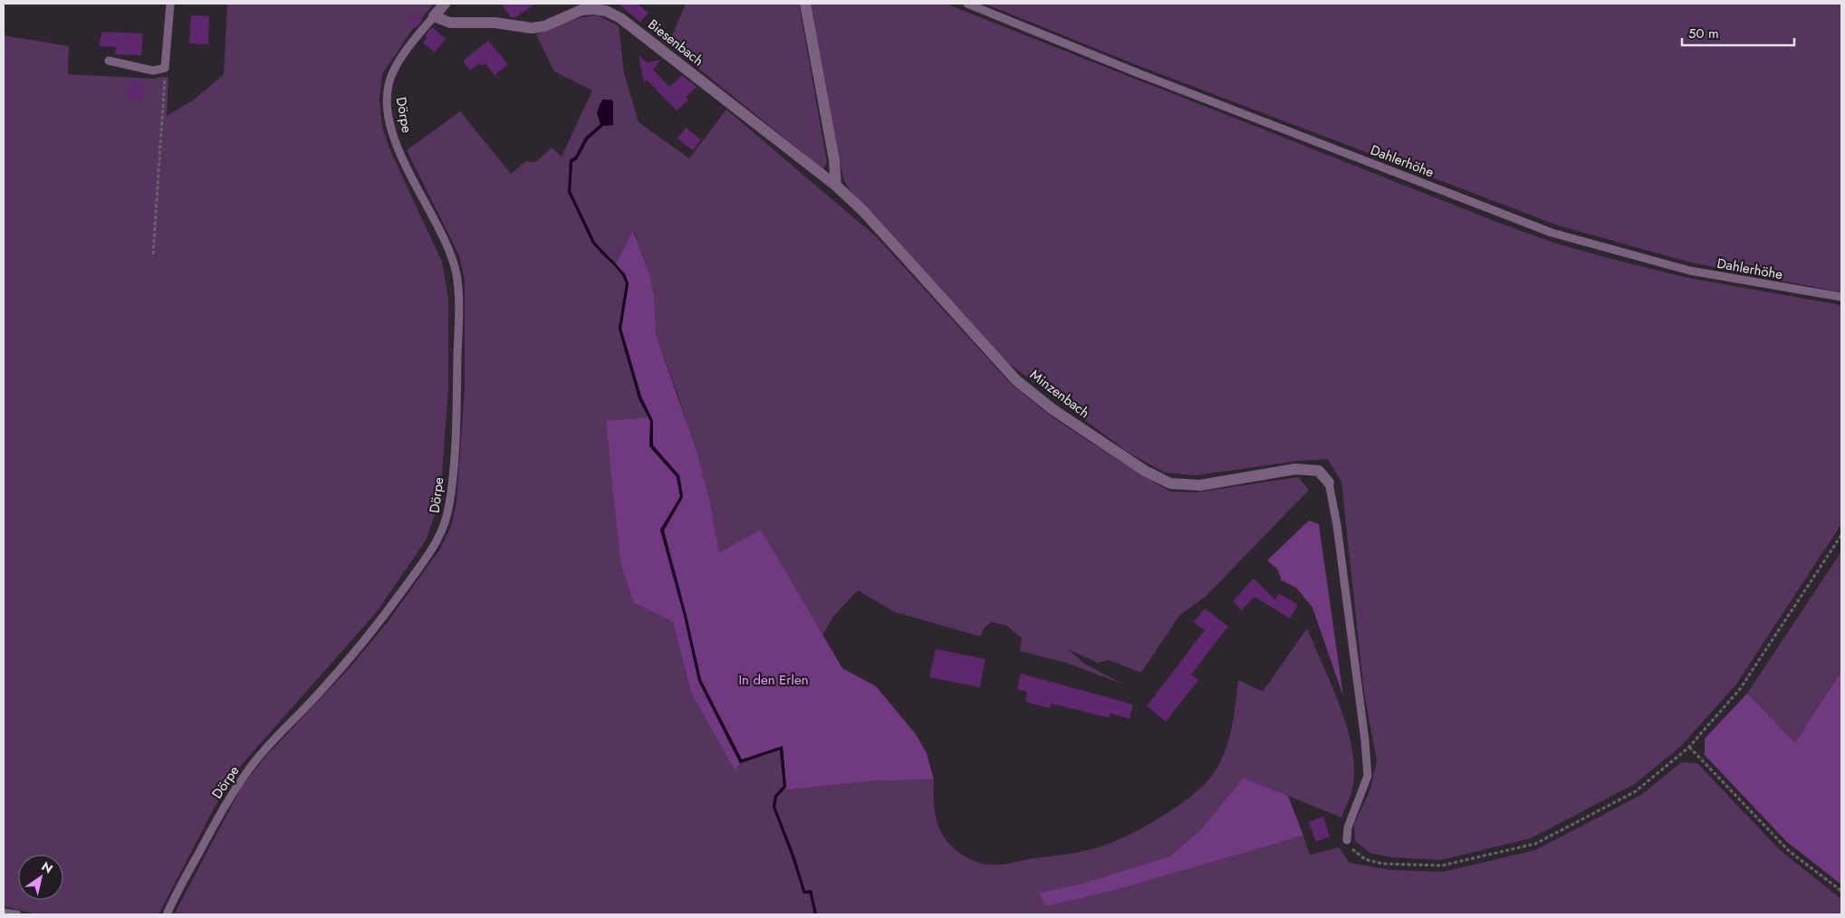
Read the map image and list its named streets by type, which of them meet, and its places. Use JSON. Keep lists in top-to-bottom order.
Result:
{
  "streets": {
    "street": ["Biesenbach", "Minzenbach"],
    "lane": ["Dörpe", "Dahlerhöhe"]
  },
  "crossings": [
    ["Biesenbach", "Dörpe"],
    ["Biesenbach", "Minzenbach"]
  ],
  "parks": ["In den Erlen"],
  "scale_bar": "50 m",
  "north": "top right"
}
